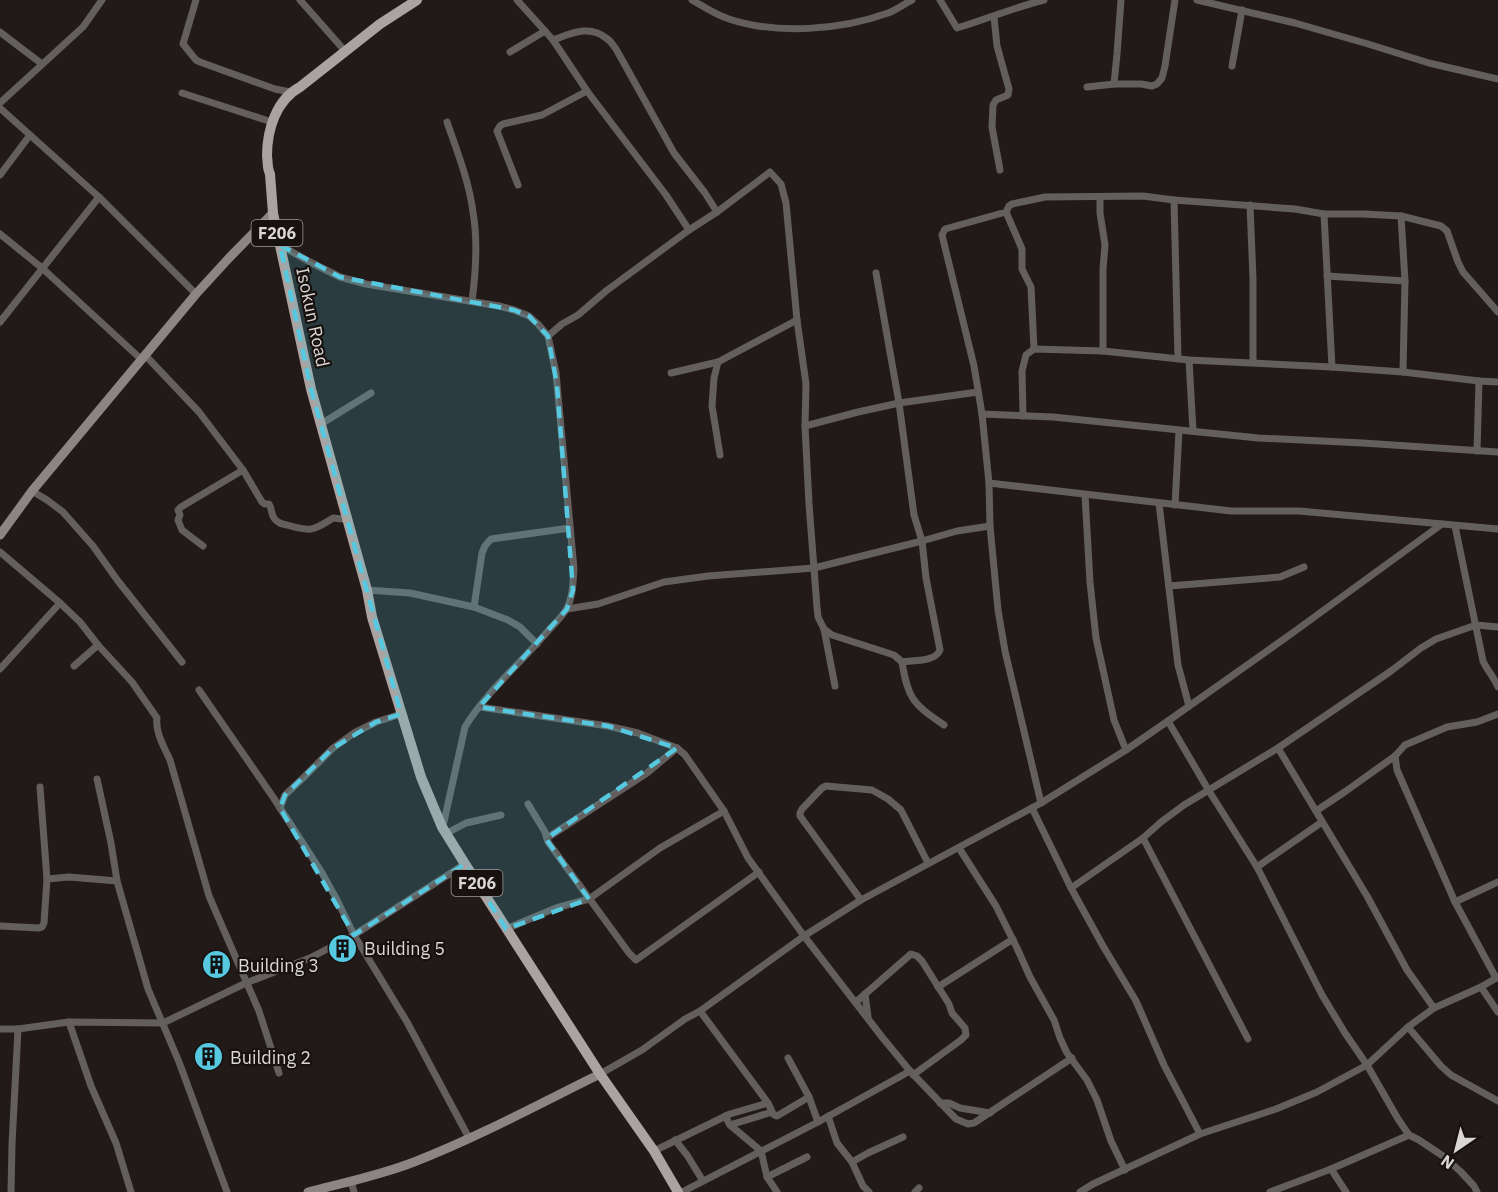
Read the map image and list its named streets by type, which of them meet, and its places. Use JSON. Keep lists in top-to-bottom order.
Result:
{
  "streets": {
    "main road": ["F206", "Isokun Road"]
  },
  "crossings": [
    ["F206", "Isokun Road"]
  ],
  "places": {
    "building": ["Building 5", "Building 3", "Building 2"]
  },
  "north": "bottom left"
}
